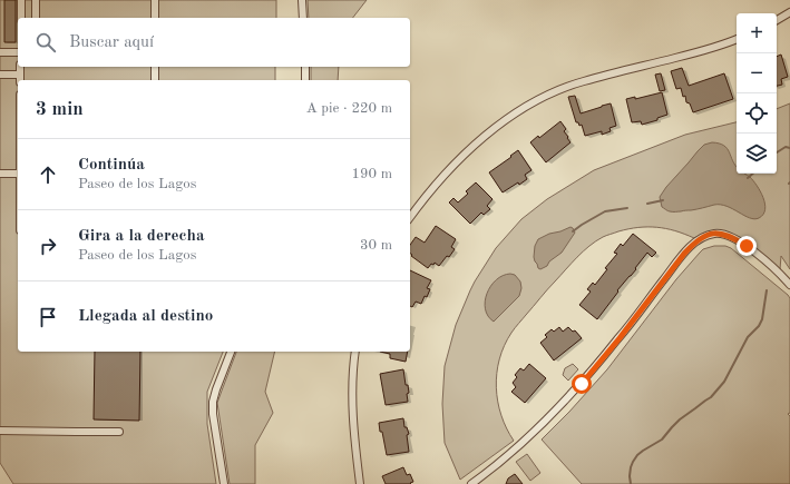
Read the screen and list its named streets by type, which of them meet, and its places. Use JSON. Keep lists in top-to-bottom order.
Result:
{
  "page": {
    "map_buttons": ["+", "−"],
    "search": "Buscar aquí",
    "heading": ["3 min", "A pie · 220 m"],
    "list": [
      ["Continúa", "Paseo de los Lagos", "190 m"],
      ["Gira a la derecha", "Paseo de los Lagos", "30 m"],
      "Llegada al destino"
    ]
  }
}
